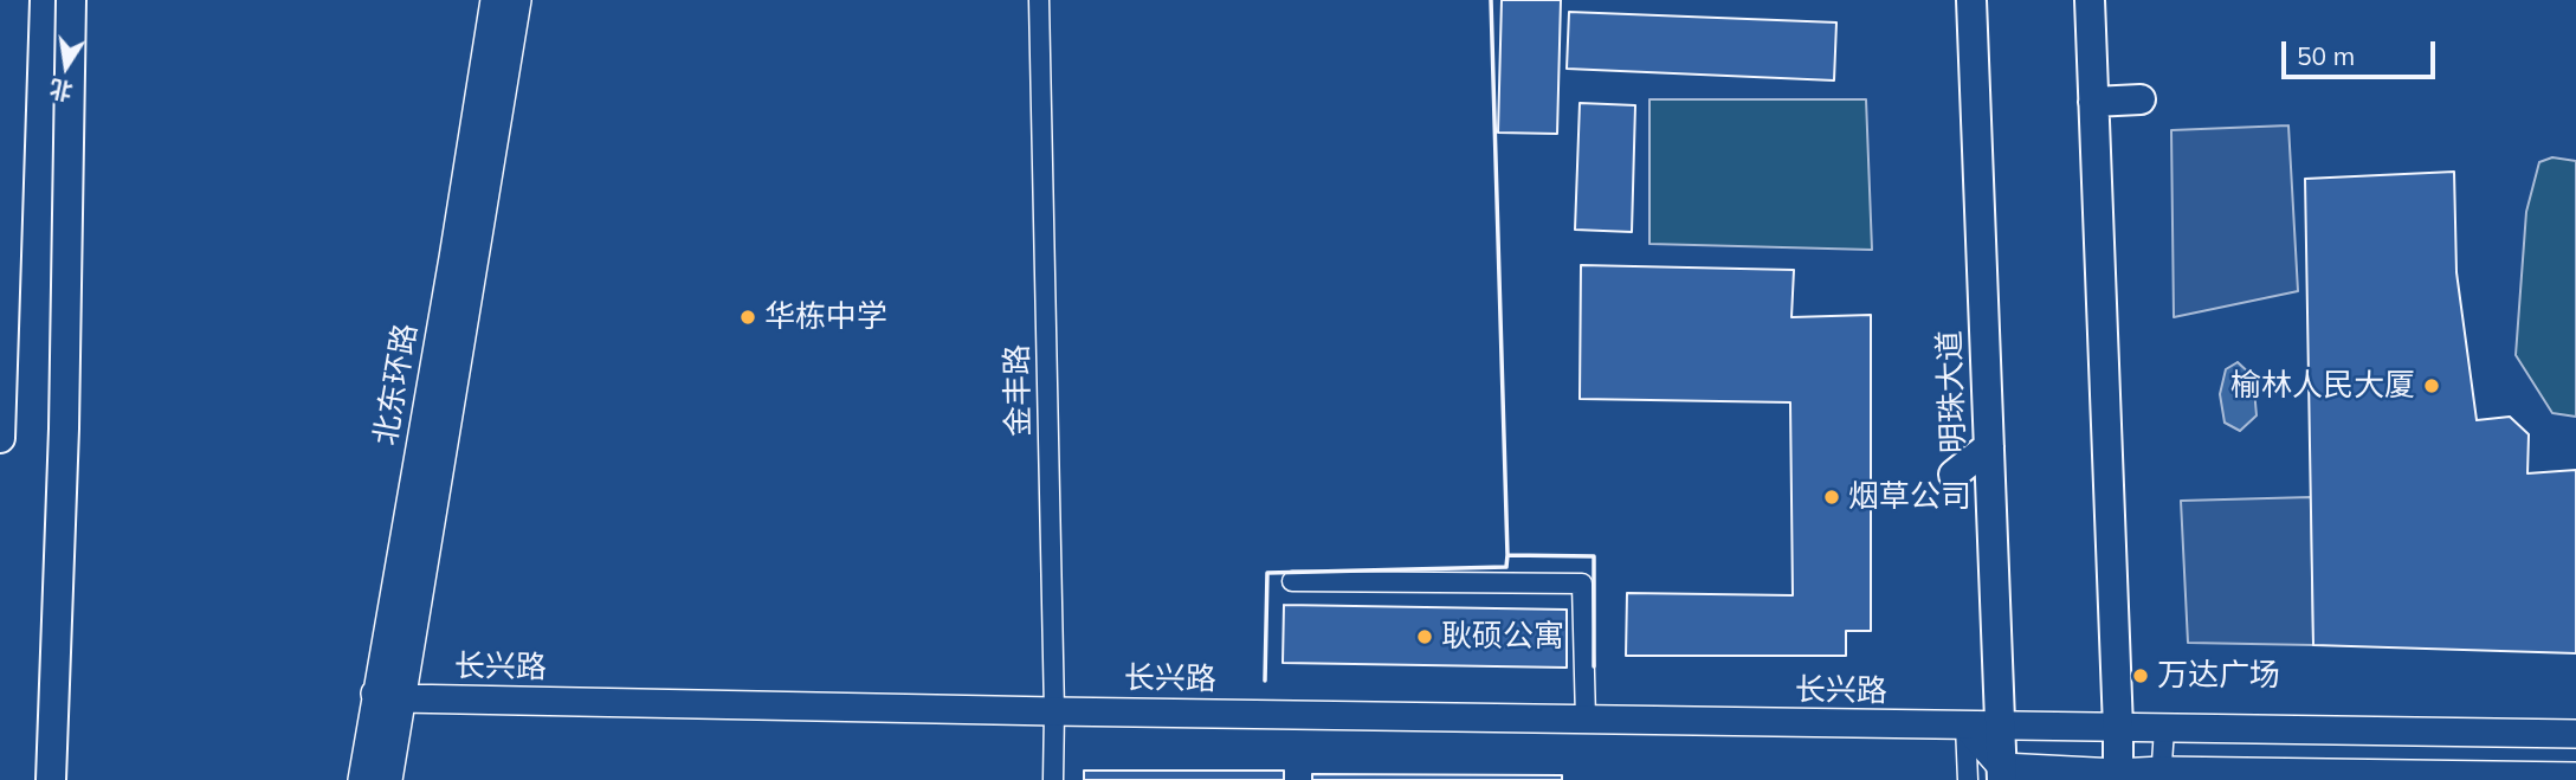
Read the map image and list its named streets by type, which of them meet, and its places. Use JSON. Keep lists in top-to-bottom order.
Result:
{
  "streets": {
    "main road": ["北东环路", "明珠大道", "长兴路"],
    "street": ["金丰路"]
  },
  "crossings": [
    ["北东环路", "长兴路"],
    ["金丰路", "长兴路"],
    ["明珠大道", "长兴路"]
  ],
  "places": [
    "华栋中学",
    "榆林人民大厦",
    "烟草公司",
    "耿硕公寓",
    "万达广场"
  ],
  "scale_bar": "50 m",
  "north": "bottom"
}
